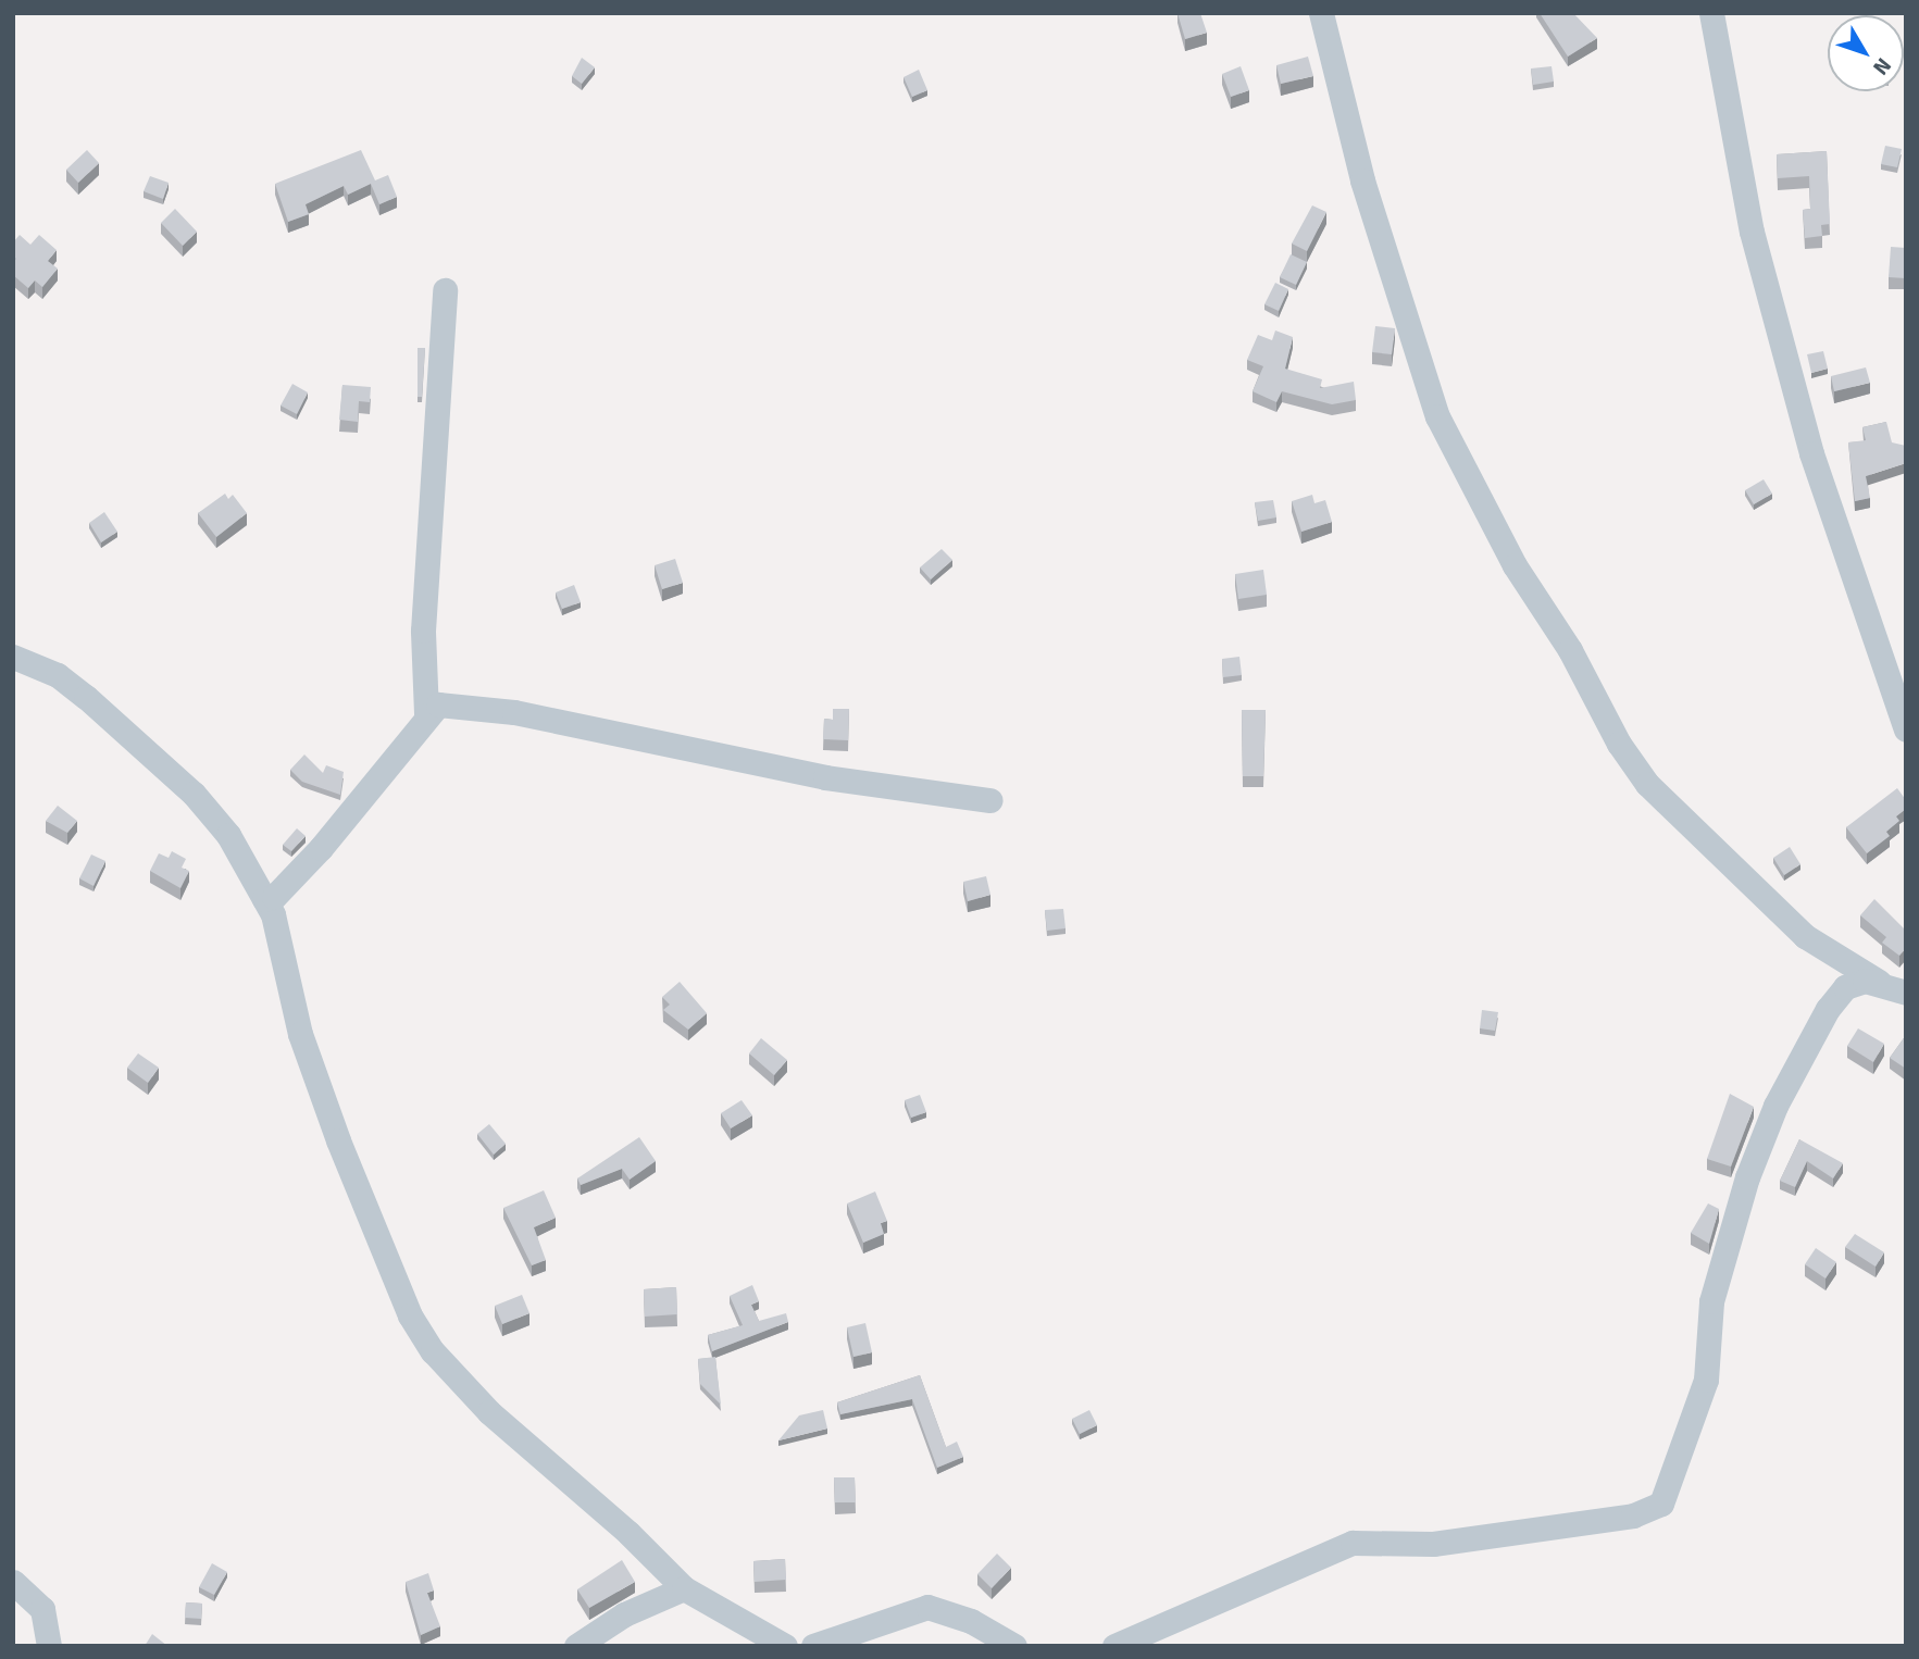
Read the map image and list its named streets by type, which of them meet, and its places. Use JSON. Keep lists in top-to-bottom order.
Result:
{
  "north": "bottom right"
}
